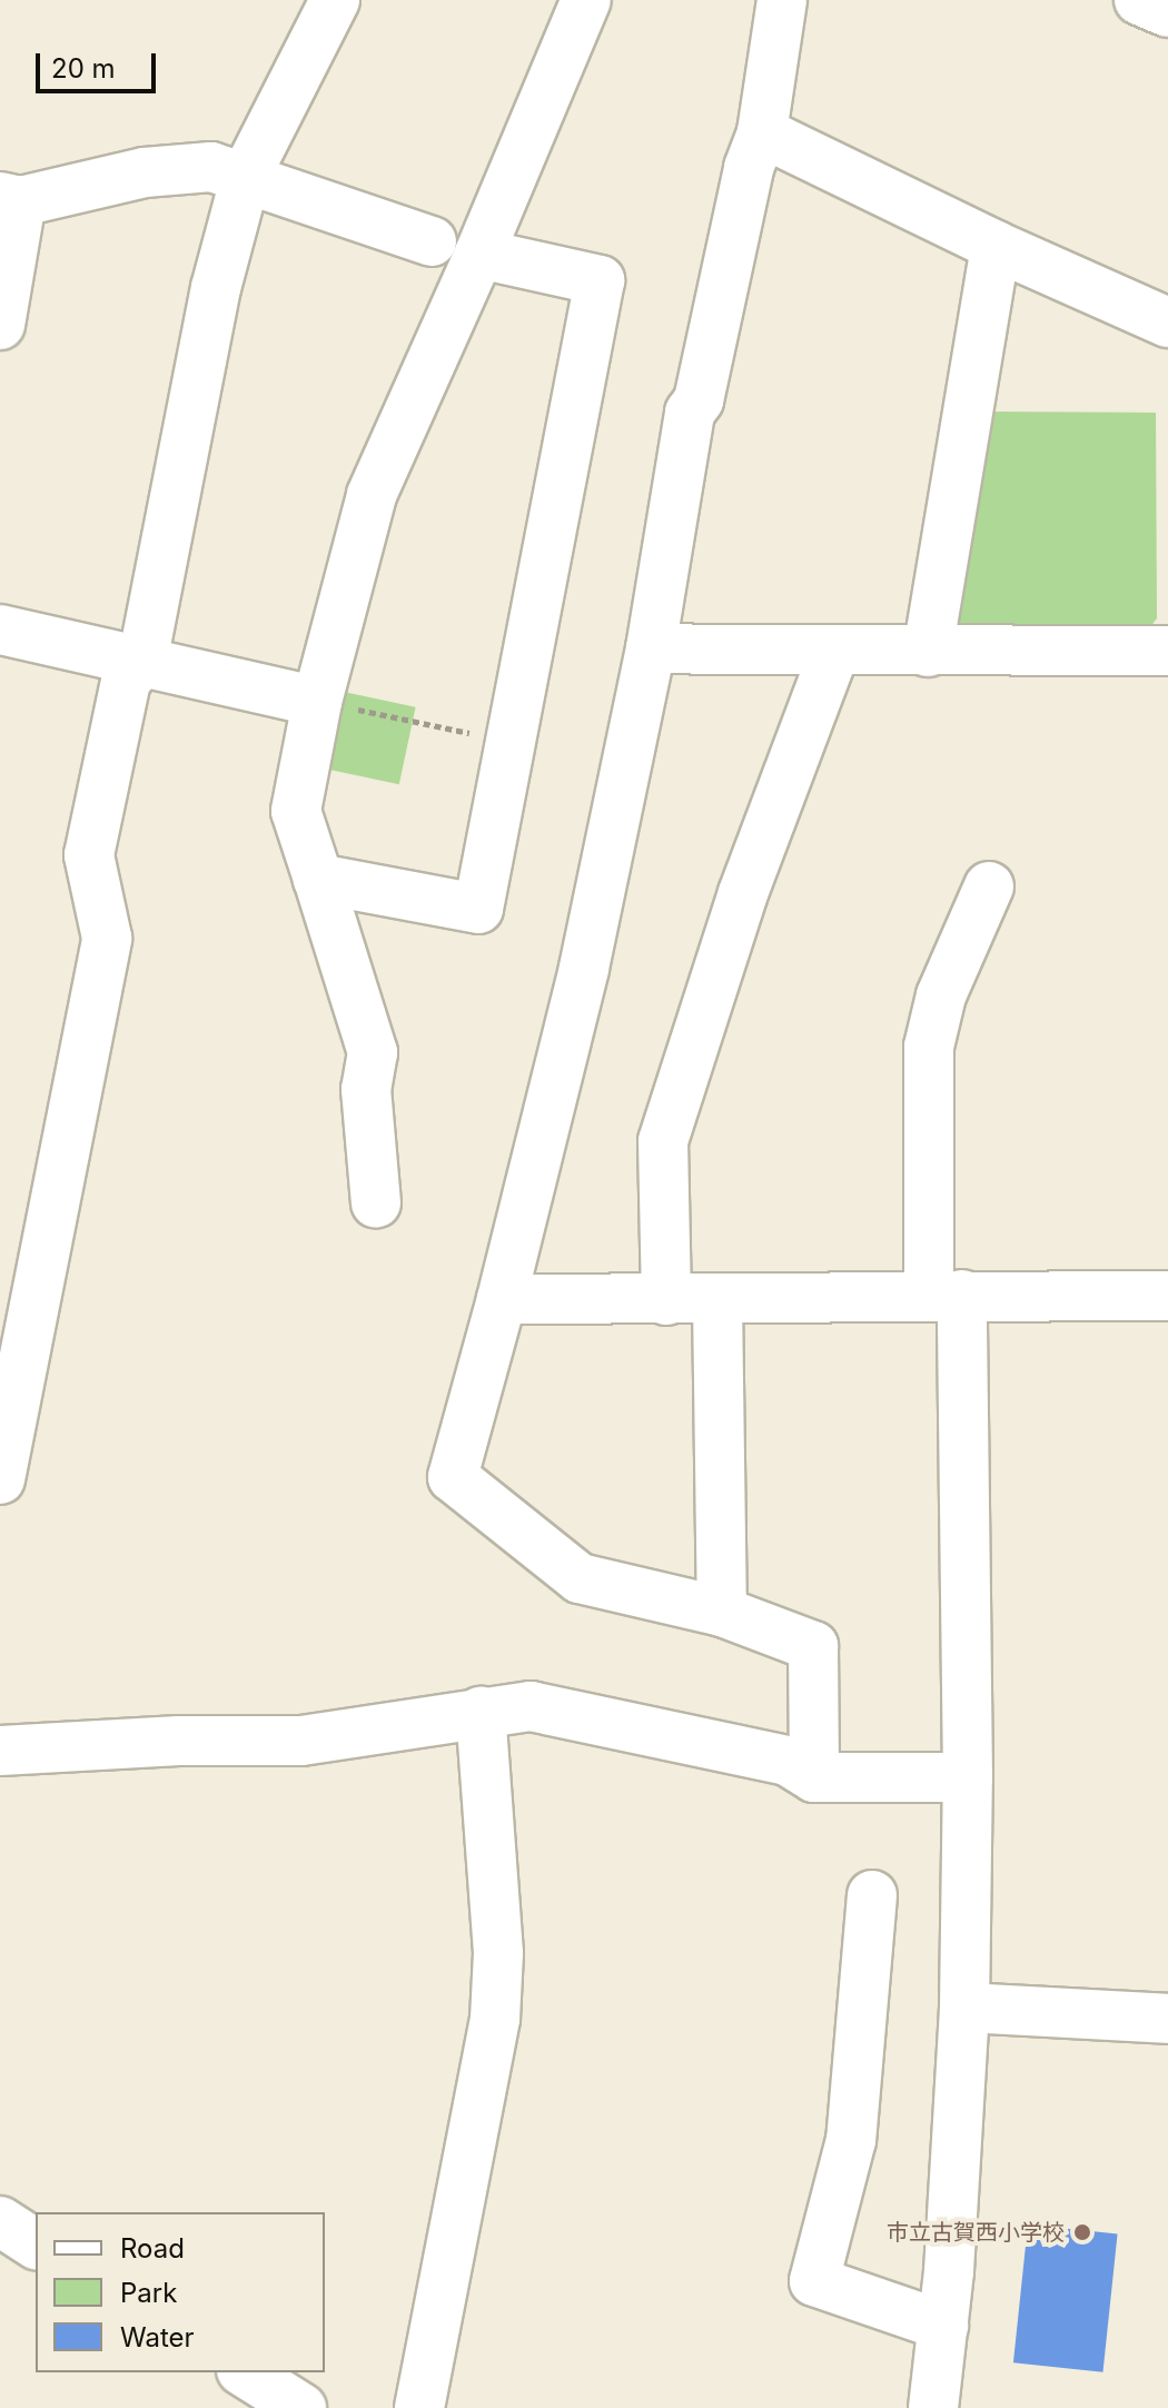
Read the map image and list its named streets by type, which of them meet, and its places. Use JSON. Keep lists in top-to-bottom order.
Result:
{
  "places": ["市立古賀西小学校"],
  "legend": ["Road", "Park", "Water"],
  "scale_bar": "20 m"
}
